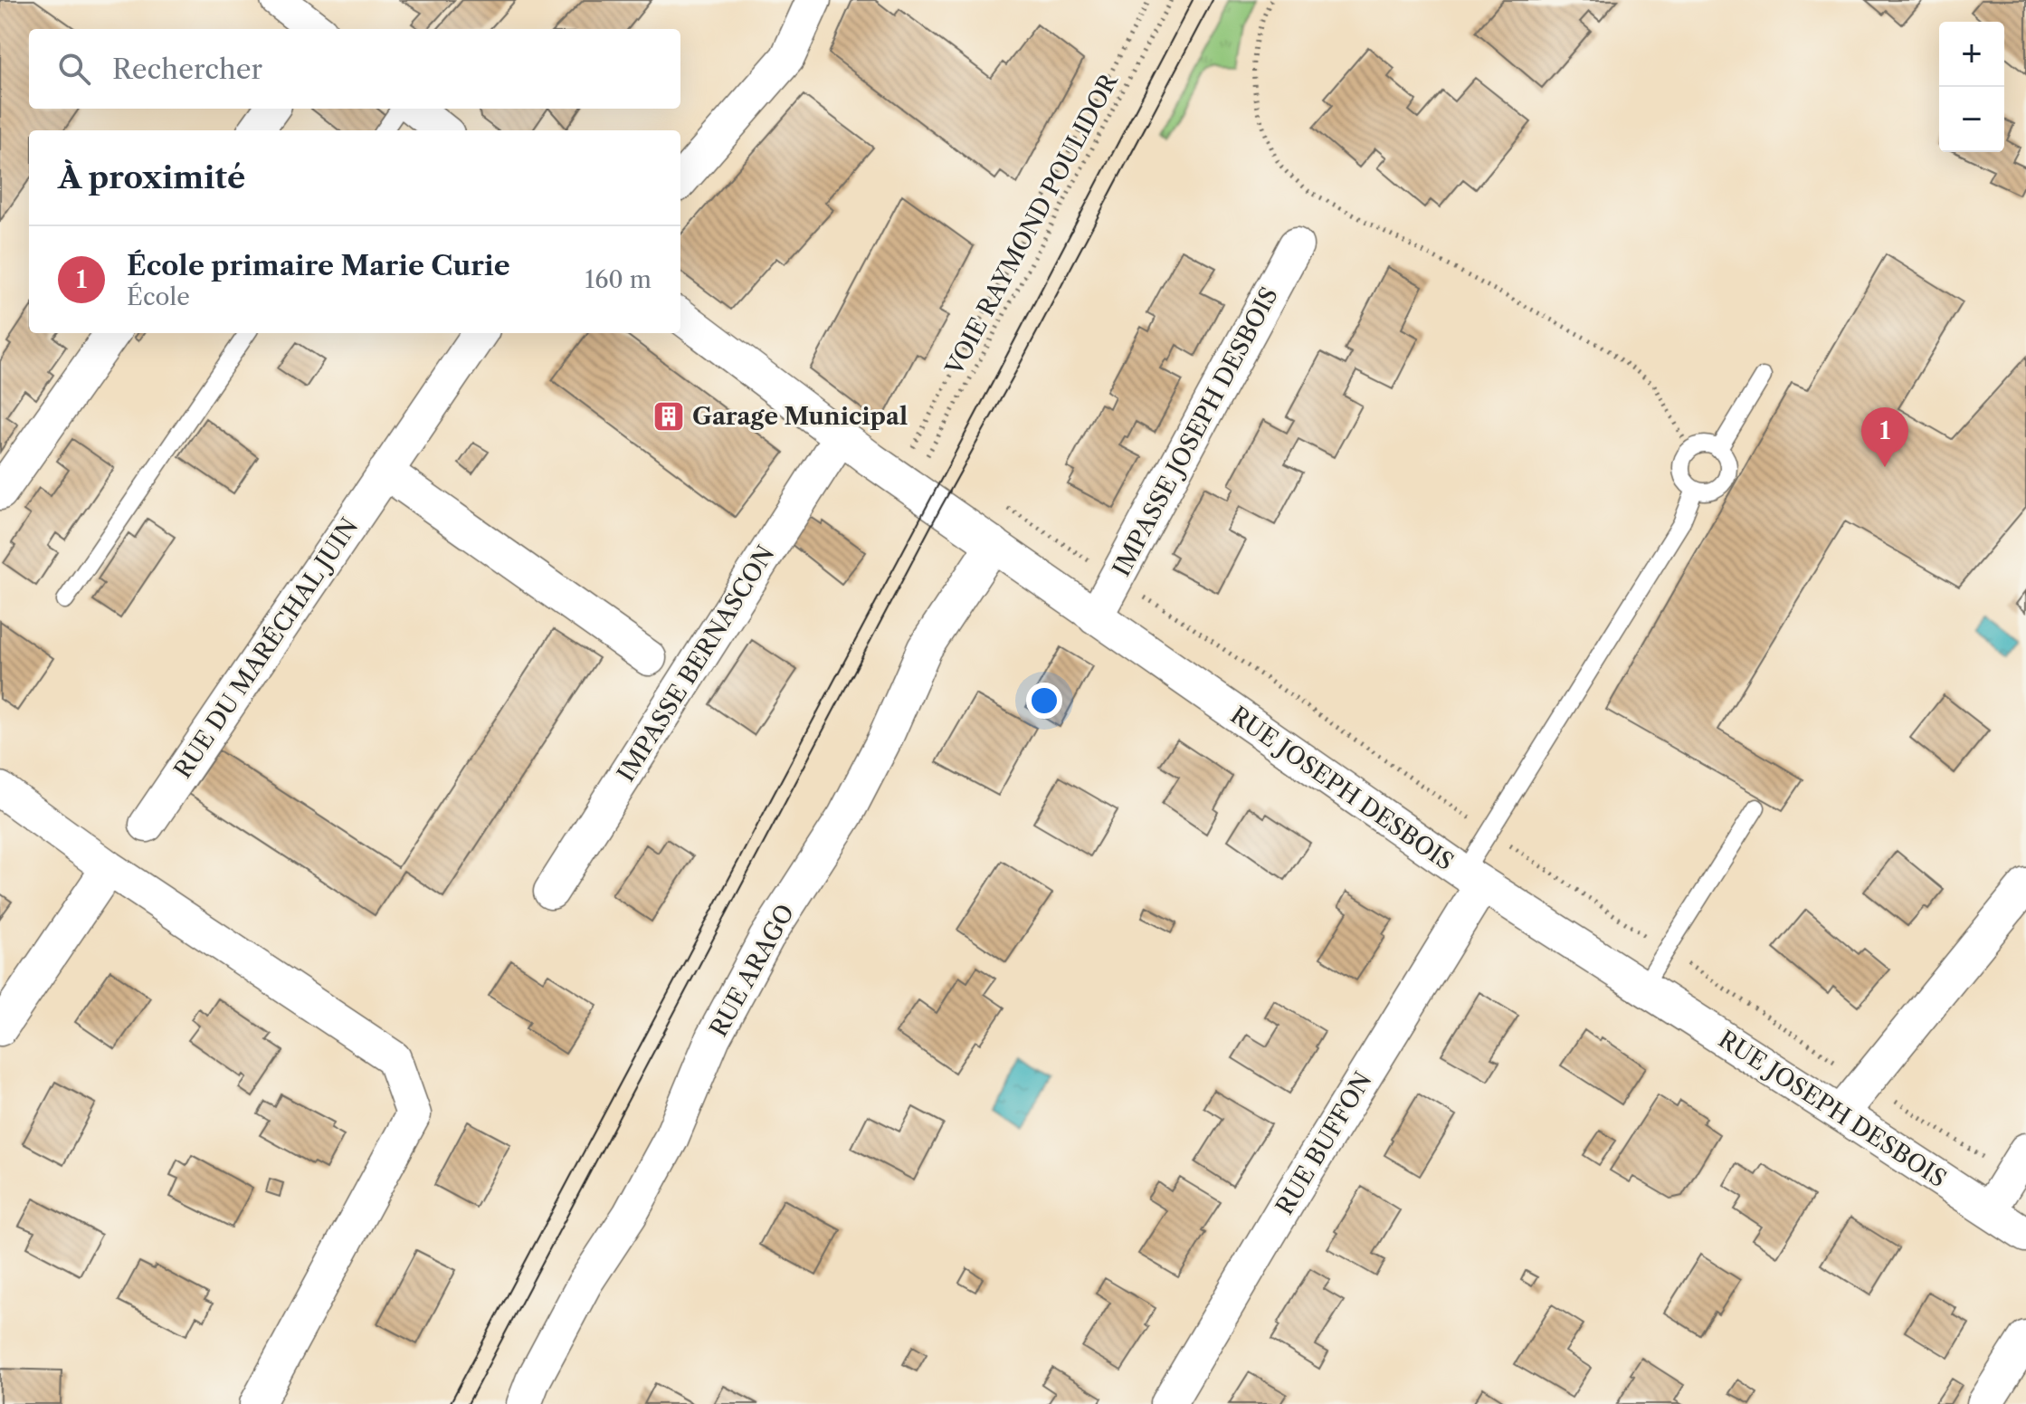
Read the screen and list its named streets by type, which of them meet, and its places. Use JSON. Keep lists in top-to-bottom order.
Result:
{
  "streets": {
    "street": [
      "IMPASSE JOSEPH DESBOIS",
      "RUE DU MARÉCHAL JUIN",
      "IMPASSE BERNASCON",
      "RUE JOSEPH DESBOIS",
      "RUE ARAGO",
      "RUE BUFFON"
    ],
    "path": ["VOIE RAYMOND POULIDOR"]
  },
  "crossings": [
    ["IMPASSE JOSEPH DESBOIS", "RUE JOSEPH DESBOIS"],
    ["IMPASSE BERNASCON", "RUE JOSEPH DESBOIS"],
    ["RUE JOSEPH DESBOIS", "RUE ARAGO"],
    ["RUE JOSEPH DESBOIS", "RUE BUFFON"]
  ],
  "places": {
    "building": ["Garage Municipal"]
  },
  "page": {
    "map_buttons": ["+", "−"],
    "search": "Rechercher",
    "heading": "À proximité",
    "list": [
      {
        "mark": "1",
        "name": "École primaire Marie Curie",
        "note": "École",
        "value": "160 m"
      }
    ],
    "pins": "1"
  }
}
